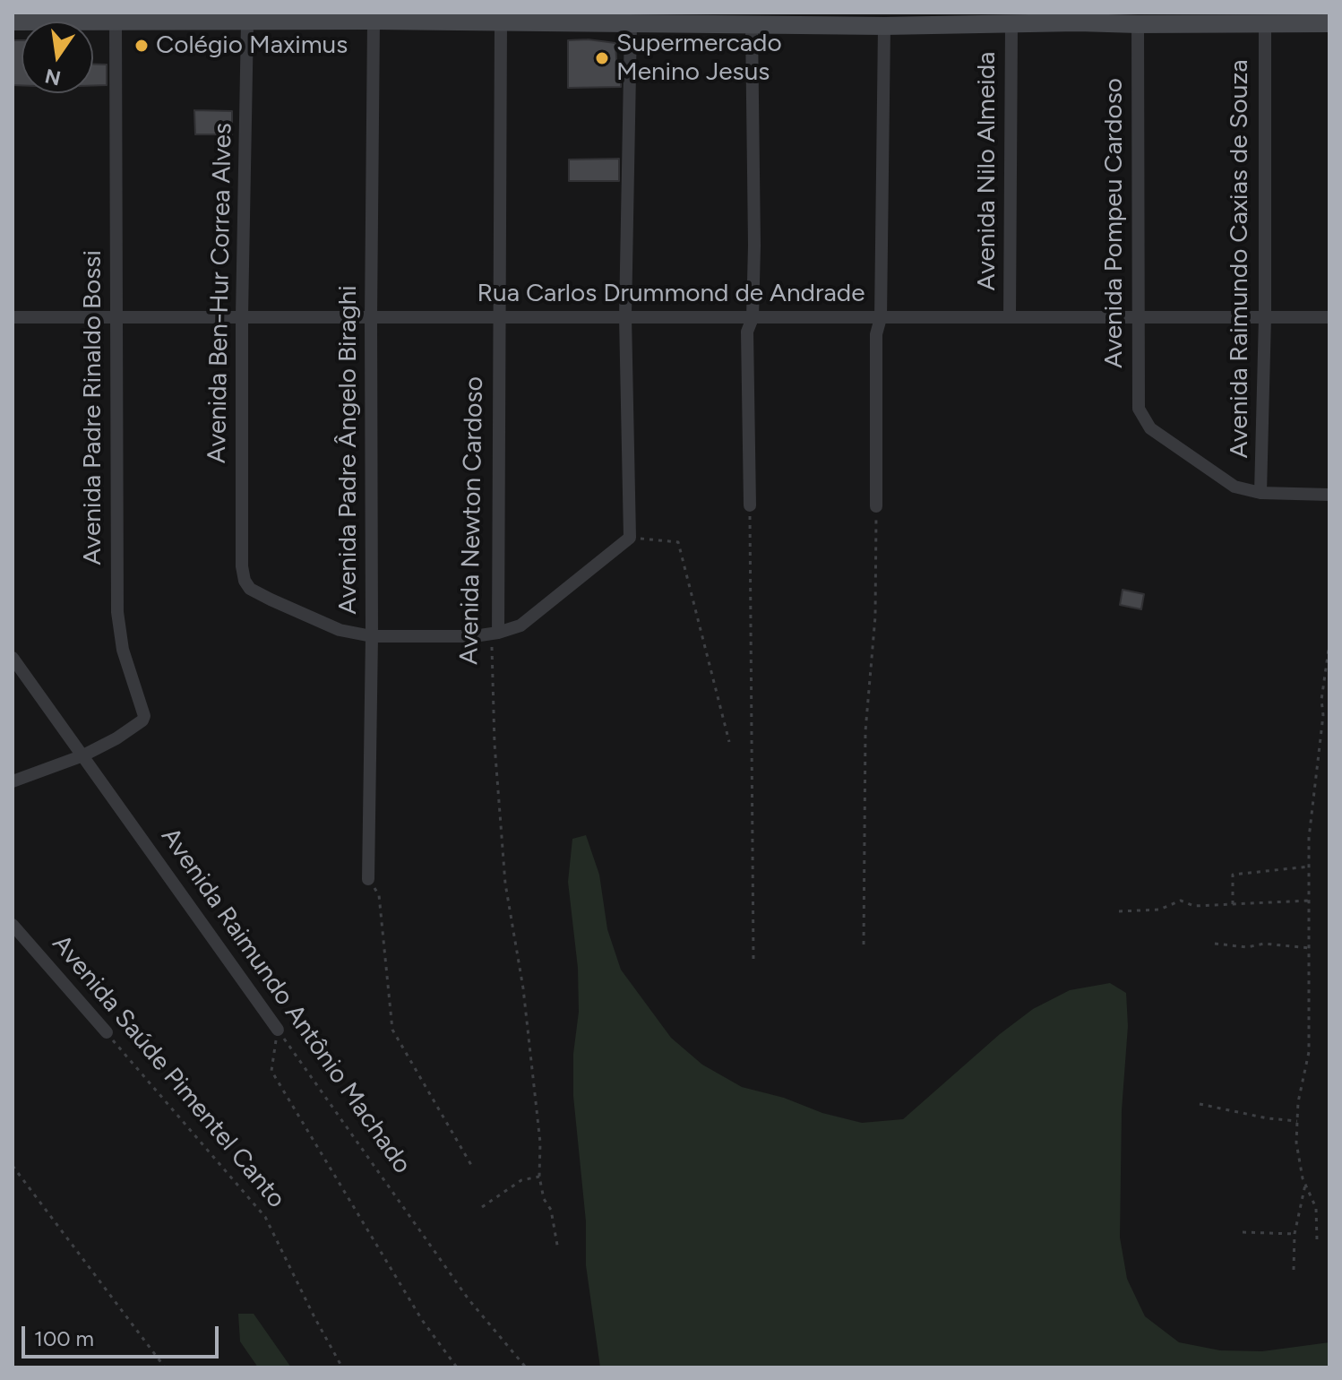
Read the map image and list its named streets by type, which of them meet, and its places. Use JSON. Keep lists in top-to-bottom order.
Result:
{
  "streets": {
    "street": [
      "Avenida Nilo Almeida",
      "Avenida Pompeu Cardoso",
      "Avenida Raimundo Caxias de Souza",
      "Avenida Ben-Hur Correa Alves",
      "Rua Carlos Drummond de Andrade",
      "Avenida Padre Rinaldo Bossi",
      "Avenida Padre Ângelo Biraghi",
      "Avenida Newton Cardoso",
      "Avenida Raimundo Antônio Machado",
      "Avenida Saúde Pimentel Canto"
    ]
  },
  "crossings": [
    ["Avenida Nilo Almeida", "Rua Carlos Drummond de Andrade"],
    ["Avenida Pompeu Cardoso", "Avenida Raimundo Caxias de Souza"],
    ["Avenida Pompeu Cardoso", "Rua Carlos Drummond de Andrade"],
    ["Avenida Raimundo Caxias de Souza", "Rua Carlos Drummond de Andrade"],
    ["Avenida Ben-Hur Correa Alves", "Rua Carlos Drummond de Andrade"],
    ["Avenida Ben-Hur Correa Alves", "Avenida Padre Ângelo Biraghi"],
    ["Rua Carlos Drummond de Andrade", "Avenida Padre Rinaldo Bossi"],
    ["Rua Carlos Drummond de Andrade", "Avenida Padre Ângelo Biraghi"],
    ["Rua Carlos Drummond de Andrade", "Avenida Newton Cardoso"],
    ["Avenida Padre Rinaldo Bossi", "Avenida Raimundo Antônio Machado"]
  ],
  "places": ["Colégio Maximus", "Supermercado Menino Jesus"],
  "scale_bar": "100 m",
  "north": "bottom"
}
